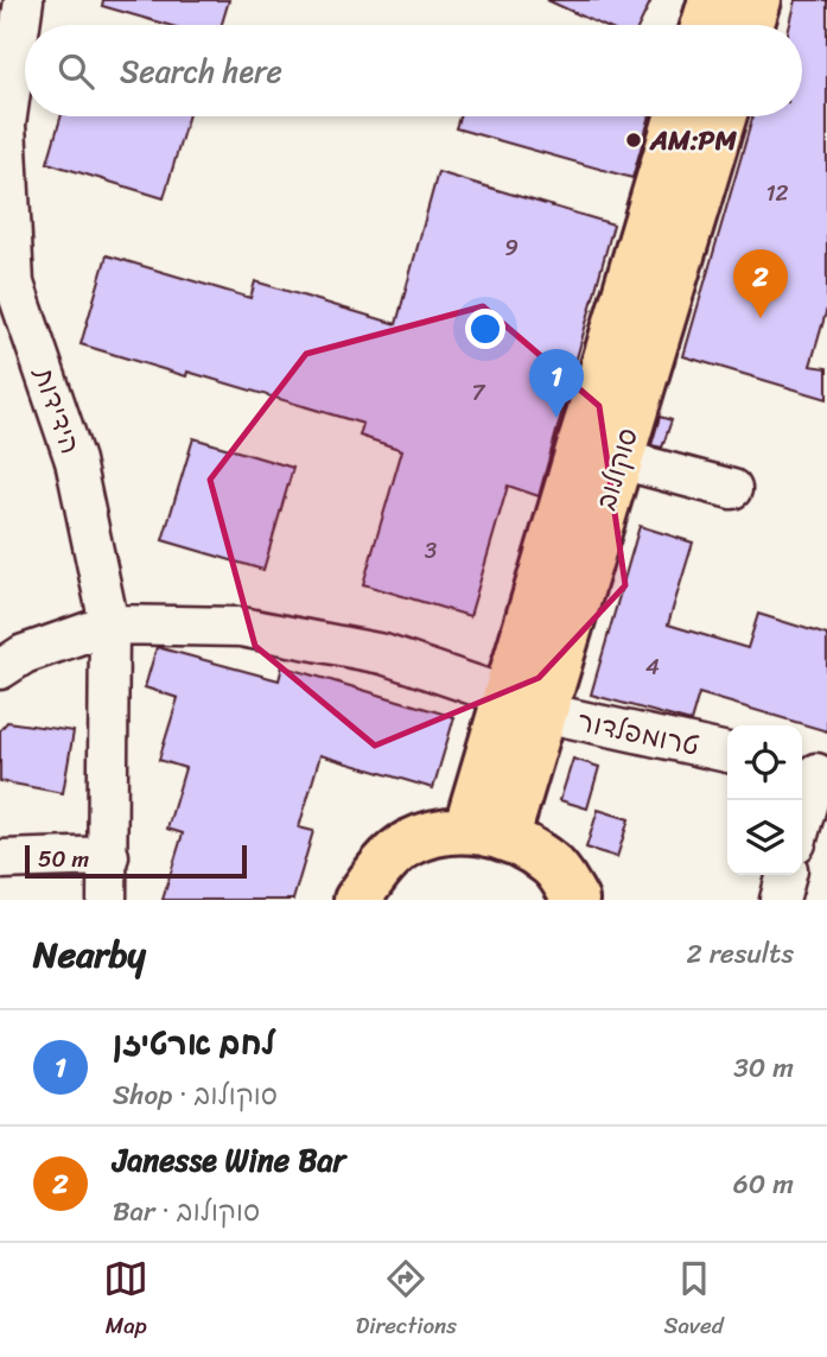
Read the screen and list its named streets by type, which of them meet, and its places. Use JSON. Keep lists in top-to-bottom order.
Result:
{
  "streets": {
    "main road": ["סוקולוב"],
    "street": ["הידידות", "טרומפלדור"]
  },
  "crossings": [
    ["סוקולוב", "טרומפלדור"]
  ],
  "places": ["AM:PM"],
  "house_numbers": [
    "12",
    "9",
    "7",
    "3",
    "4"
  ],
  "scale_bar": "50 m",
  "page": {
    "search": "Search here",
    "pins": ["2", "1"],
    "scale": "50 m",
    "heading": ["Nearby", "2 results"],
    "list": [
      {
        "mark": "1",
        "name": "לחם ארטיזן",
        "note": "Shop · סוקולוב",
        "value": "30 m"
      },
      {
        "mark": "2",
        "name": "Janesse Wine Bar",
        "note": "Bar · סוקולוב",
        "value": "60 m"
      }
    ],
    "nav": ["Map", "Directions", "Saved"]
  }
}
